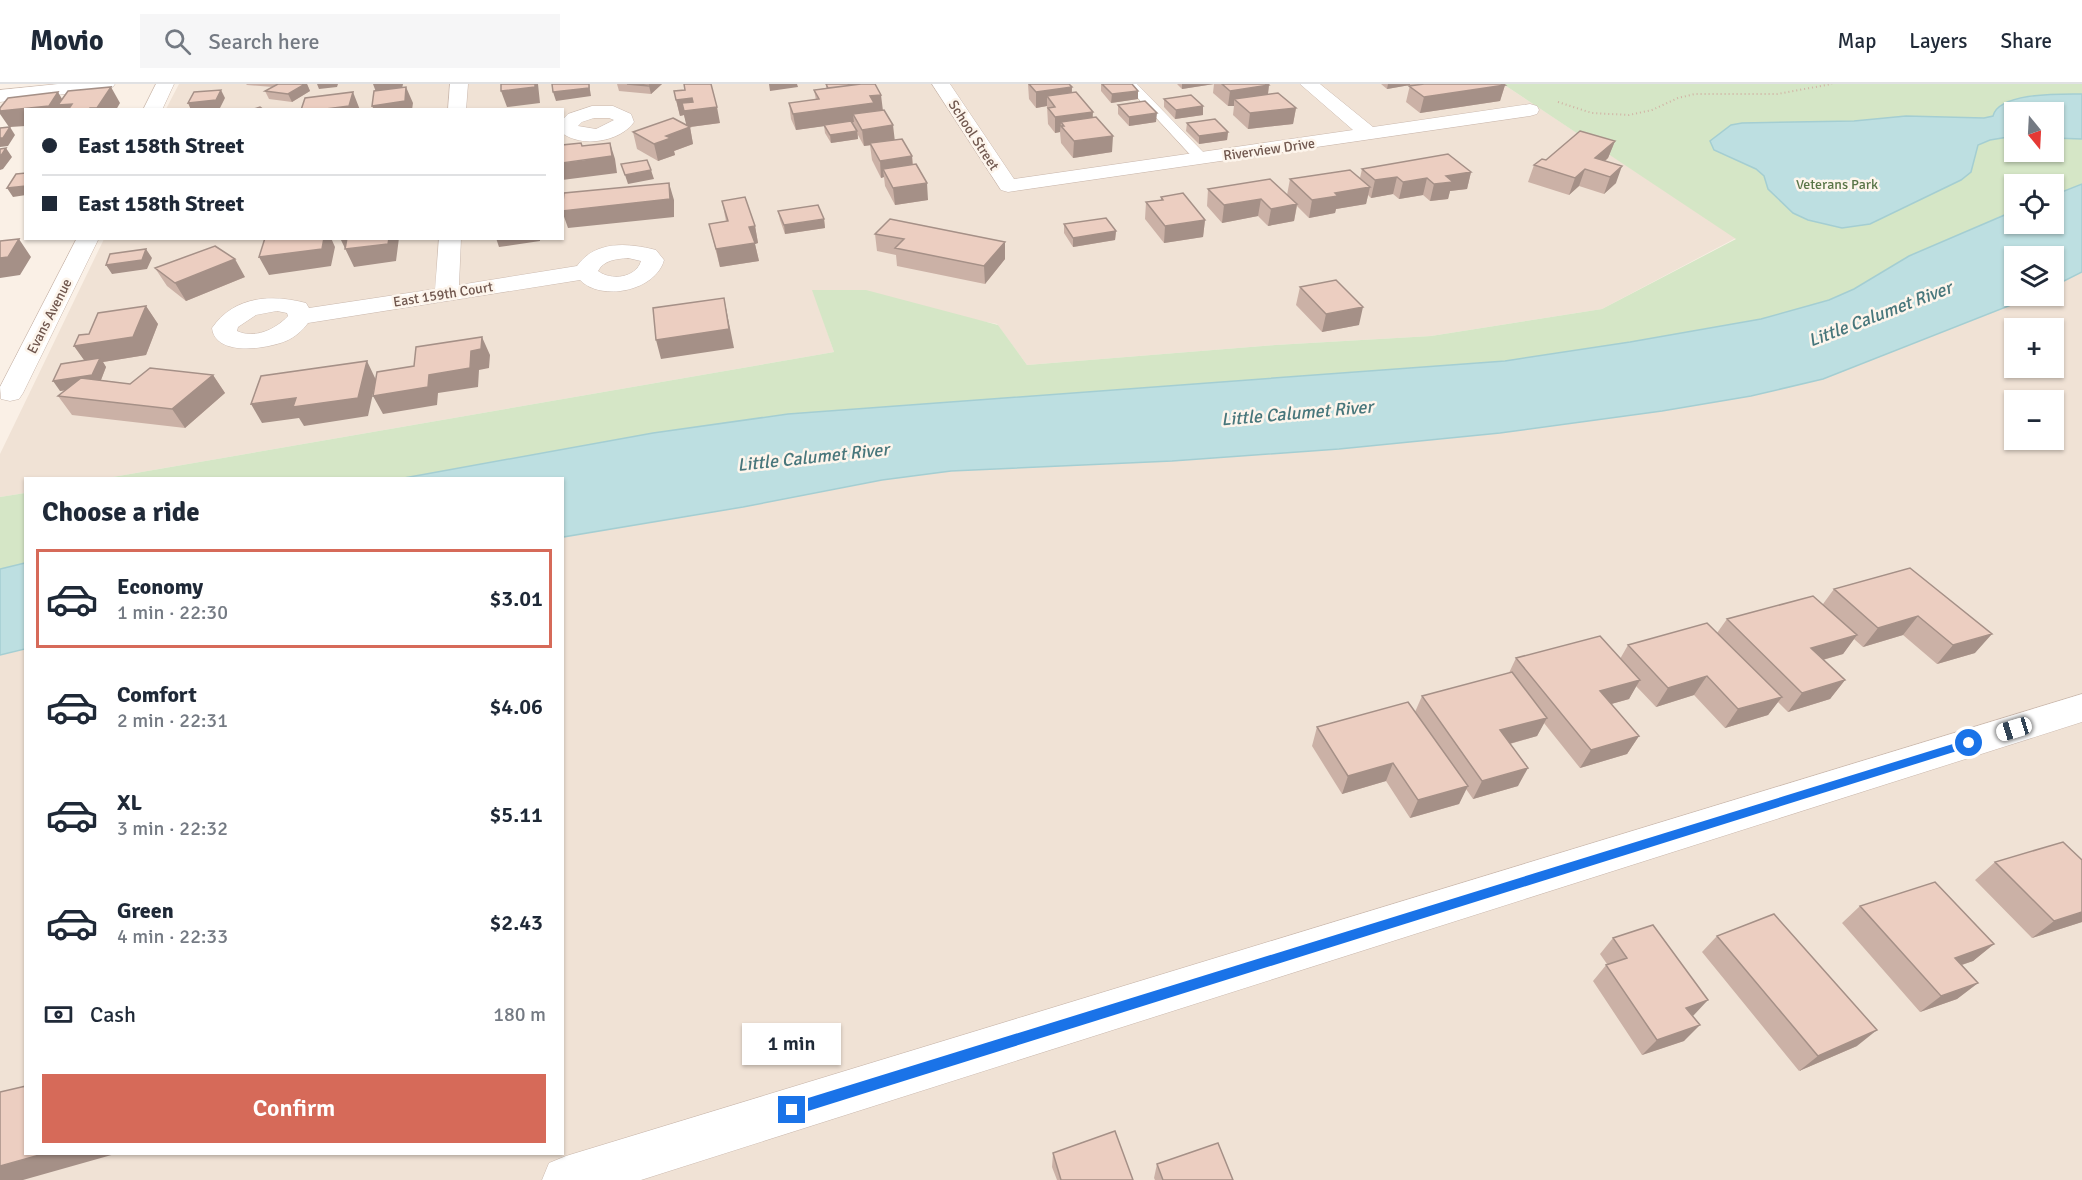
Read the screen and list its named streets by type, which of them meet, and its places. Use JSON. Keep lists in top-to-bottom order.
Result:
{
  "streets": {
    "street": [
      "School Street",
      "Riverview Drive",
      "East 159th Court",
      "Evans Avenue"
    ]
  },
  "crossings": [
    ["School Street", "Riverview Drive"]
  ],
  "water": ["Little Calumet River"],
  "parks": ["Veterans Park"],
  "north": "bottom",
  "page": {
    "header": "Movio",
    "search": "Search here",
    "nav": ["Map", "Layers", "Share"],
    "map_buttons": ["+", "−"],
    "banner": ["East 158th Street", "East 158th Street"],
    "heading": "Choose a ride",
    "list": [
      {
        "name": "Economy",
        "note": "1 min · 22:30",
        "value": "$3.01"
      },
      {
        "name": "Comfort",
        "note": "2 min · 22:31",
        "value": "$4.06"
      },
      {
        "name": "XL",
        "note": "3 min · 22:32",
        "value": "$5.11"
      },
      {
        "name": "Green",
        "note": "4 min · 22:33",
        "value": "$2.43"
      }
    ],
    "pay": ["Cash", "180 m"],
    "bubble": "1 min",
    "buttons": "Confirm"
  }
}
